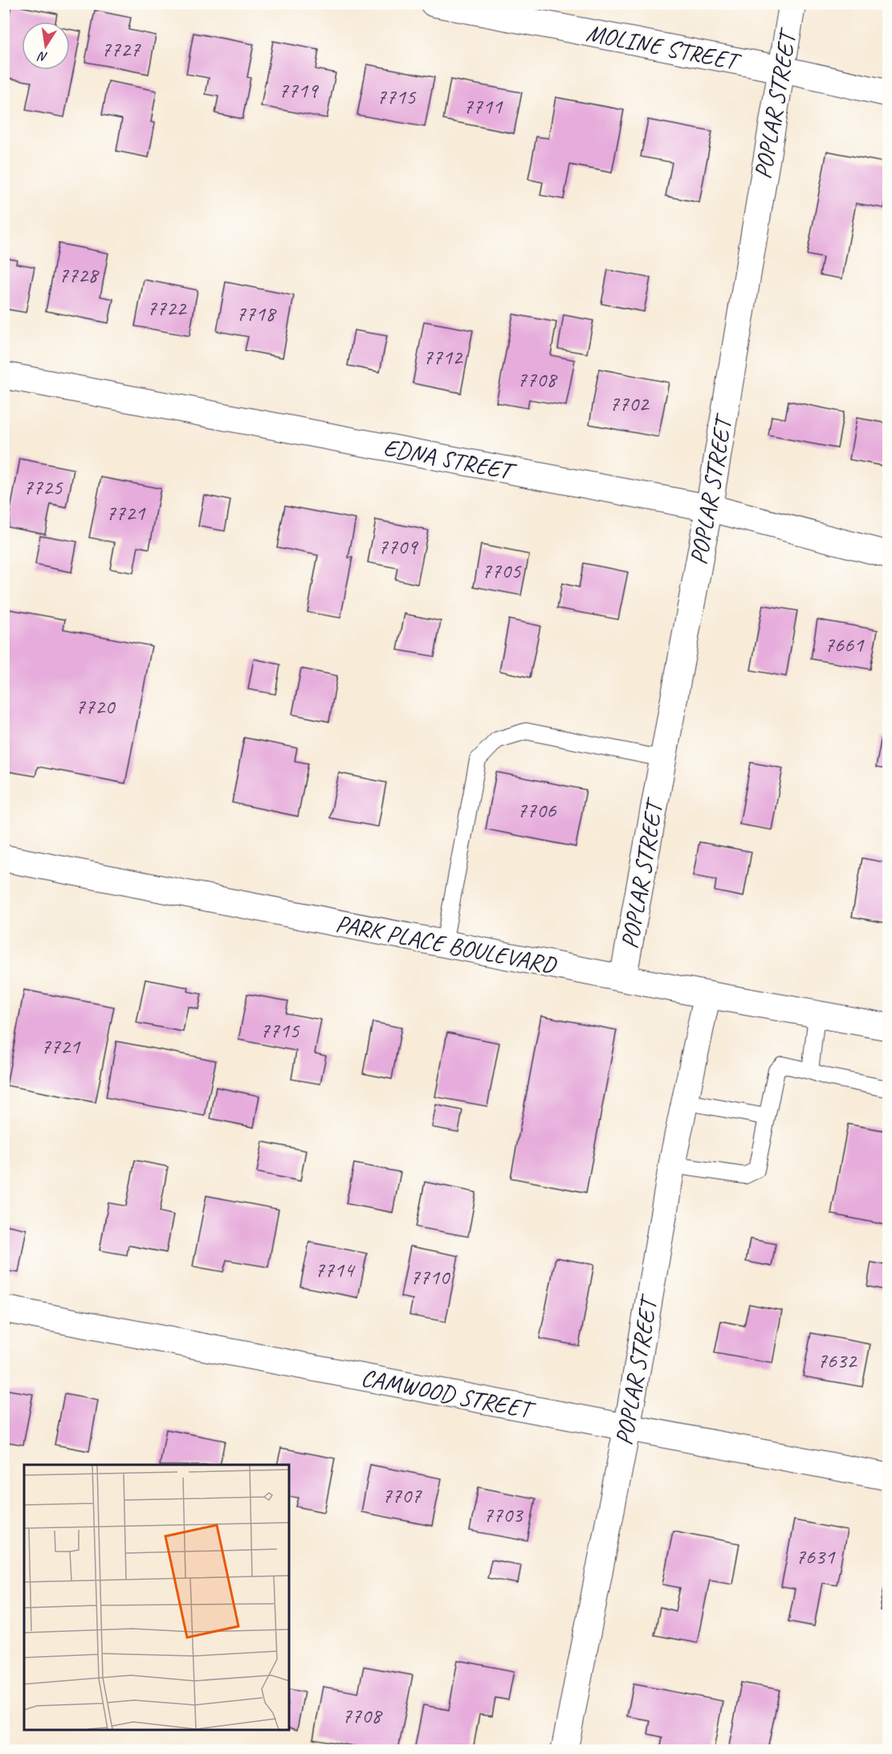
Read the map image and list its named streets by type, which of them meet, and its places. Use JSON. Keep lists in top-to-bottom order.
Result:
{
  "streets": {
    "street": [
      "MOLINE STREET",
      "POPLAR STREET",
      "EDNA STREET",
      "PARK PLACE BOULEVARD",
      "CAMWOOD STREET"
    ]
  },
  "crossings": [
    ["MOLINE STREET", "POPLAR STREET"],
    ["POPLAR STREET", "EDNA STREET"],
    ["POPLAR STREET", "PARK PLACE BOULEVARD"],
    ["POPLAR STREET", "CAMWOOD STREET"]
  ],
  "house_numbers": [
    "7727",
    "7719",
    "7715",
    "7711",
    "7728",
    "7722",
    "7718",
    "7712",
    "7708",
    "7702",
    "7725",
    "7721",
    "7709",
    "7705",
    "7661",
    "7720",
    "7706",
    "7715",
    "7721",
    "7714",
    "7710",
    "7632",
    "7707",
    "7703",
    "7631",
    "7708"
  ],
  "north": "bottom"
}
